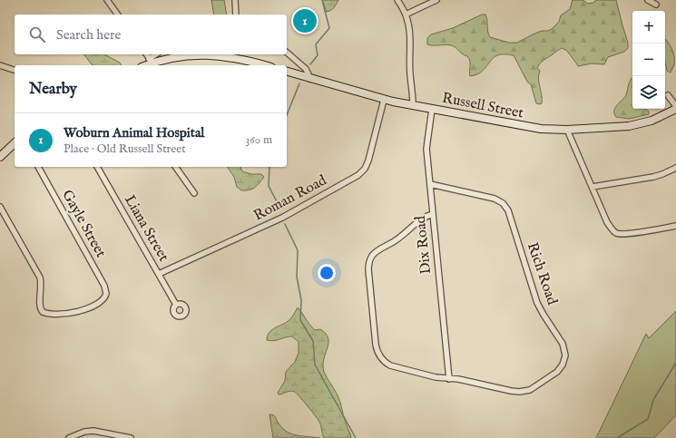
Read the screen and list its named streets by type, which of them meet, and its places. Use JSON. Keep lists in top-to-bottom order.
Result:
{
  "streets": {
    "street": [
      "Russell Street",
      "Roman Road",
      "Gayle Street",
      "Liana Street",
      "Dix Road",
      "Rich Road"
    ]
  },
  "crossings": [
    ["Russell Street", "Roman Road"],
    ["Russell Street", "Dix Road"],
    ["Roman Road", "Liana Street"],
    ["Dix Road", "Rich Road"]
  ],
  "page": {
    "pins": "1",
    "map_buttons": ["+", "−"],
    "search": "Search here",
    "heading": "Nearby",
    "list": [
      {
        "mark": "1",
        "name": "Woburn Animal Hospital",
        "note": "Place · Old Russell Street",
        "value": "360 m"
      }
    ]
  }
}
